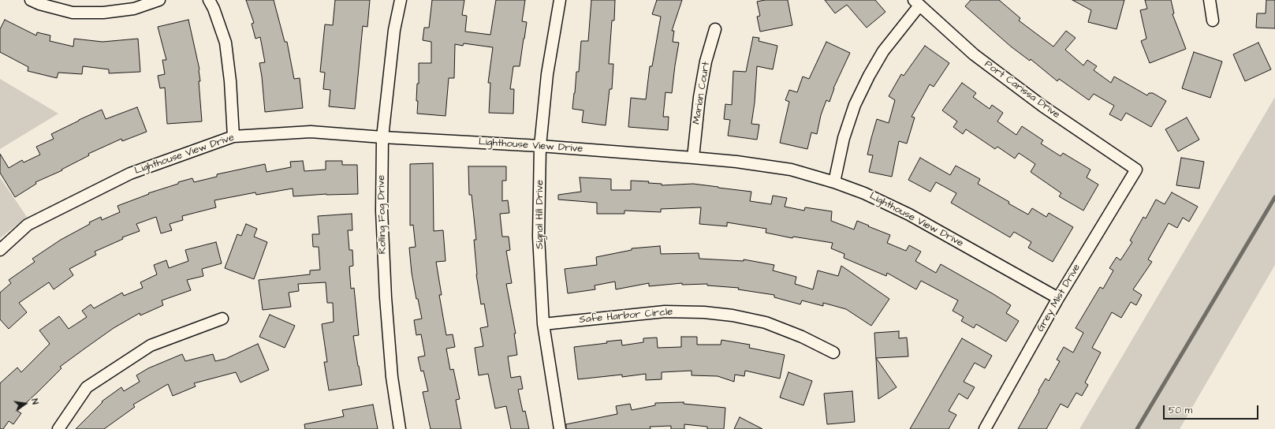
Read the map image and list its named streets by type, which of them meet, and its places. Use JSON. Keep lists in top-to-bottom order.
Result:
{
  "streets": {
    "street": [
      "Port Carissa Drive",
      "Marian Court",
      "Lighthouse View Drive",
      "Rolling Fog Drive",
      "Signal Hill Drive",
      "Grey Mist Drive",
      "Safe Harbor Circle"
    ]
  },
  "crossings": [
    ["Port Carissa Drive", "Grey Mist Drive"],
    ["Marian Court", "Lighthouse View Drive"],
    ["Lighthouse View Drive", "Rolling Fog Drive"],
    ["Lighthouse View Drive", "Signal Hill Drive"],
    ["Lighthouse View Drive", "Grey Mist Drive"],
    ["Signal Hill Drive", "Safe Harbor Circle"]
  ],
  "scale_bar": "50 m",
  "north": "right"
}
